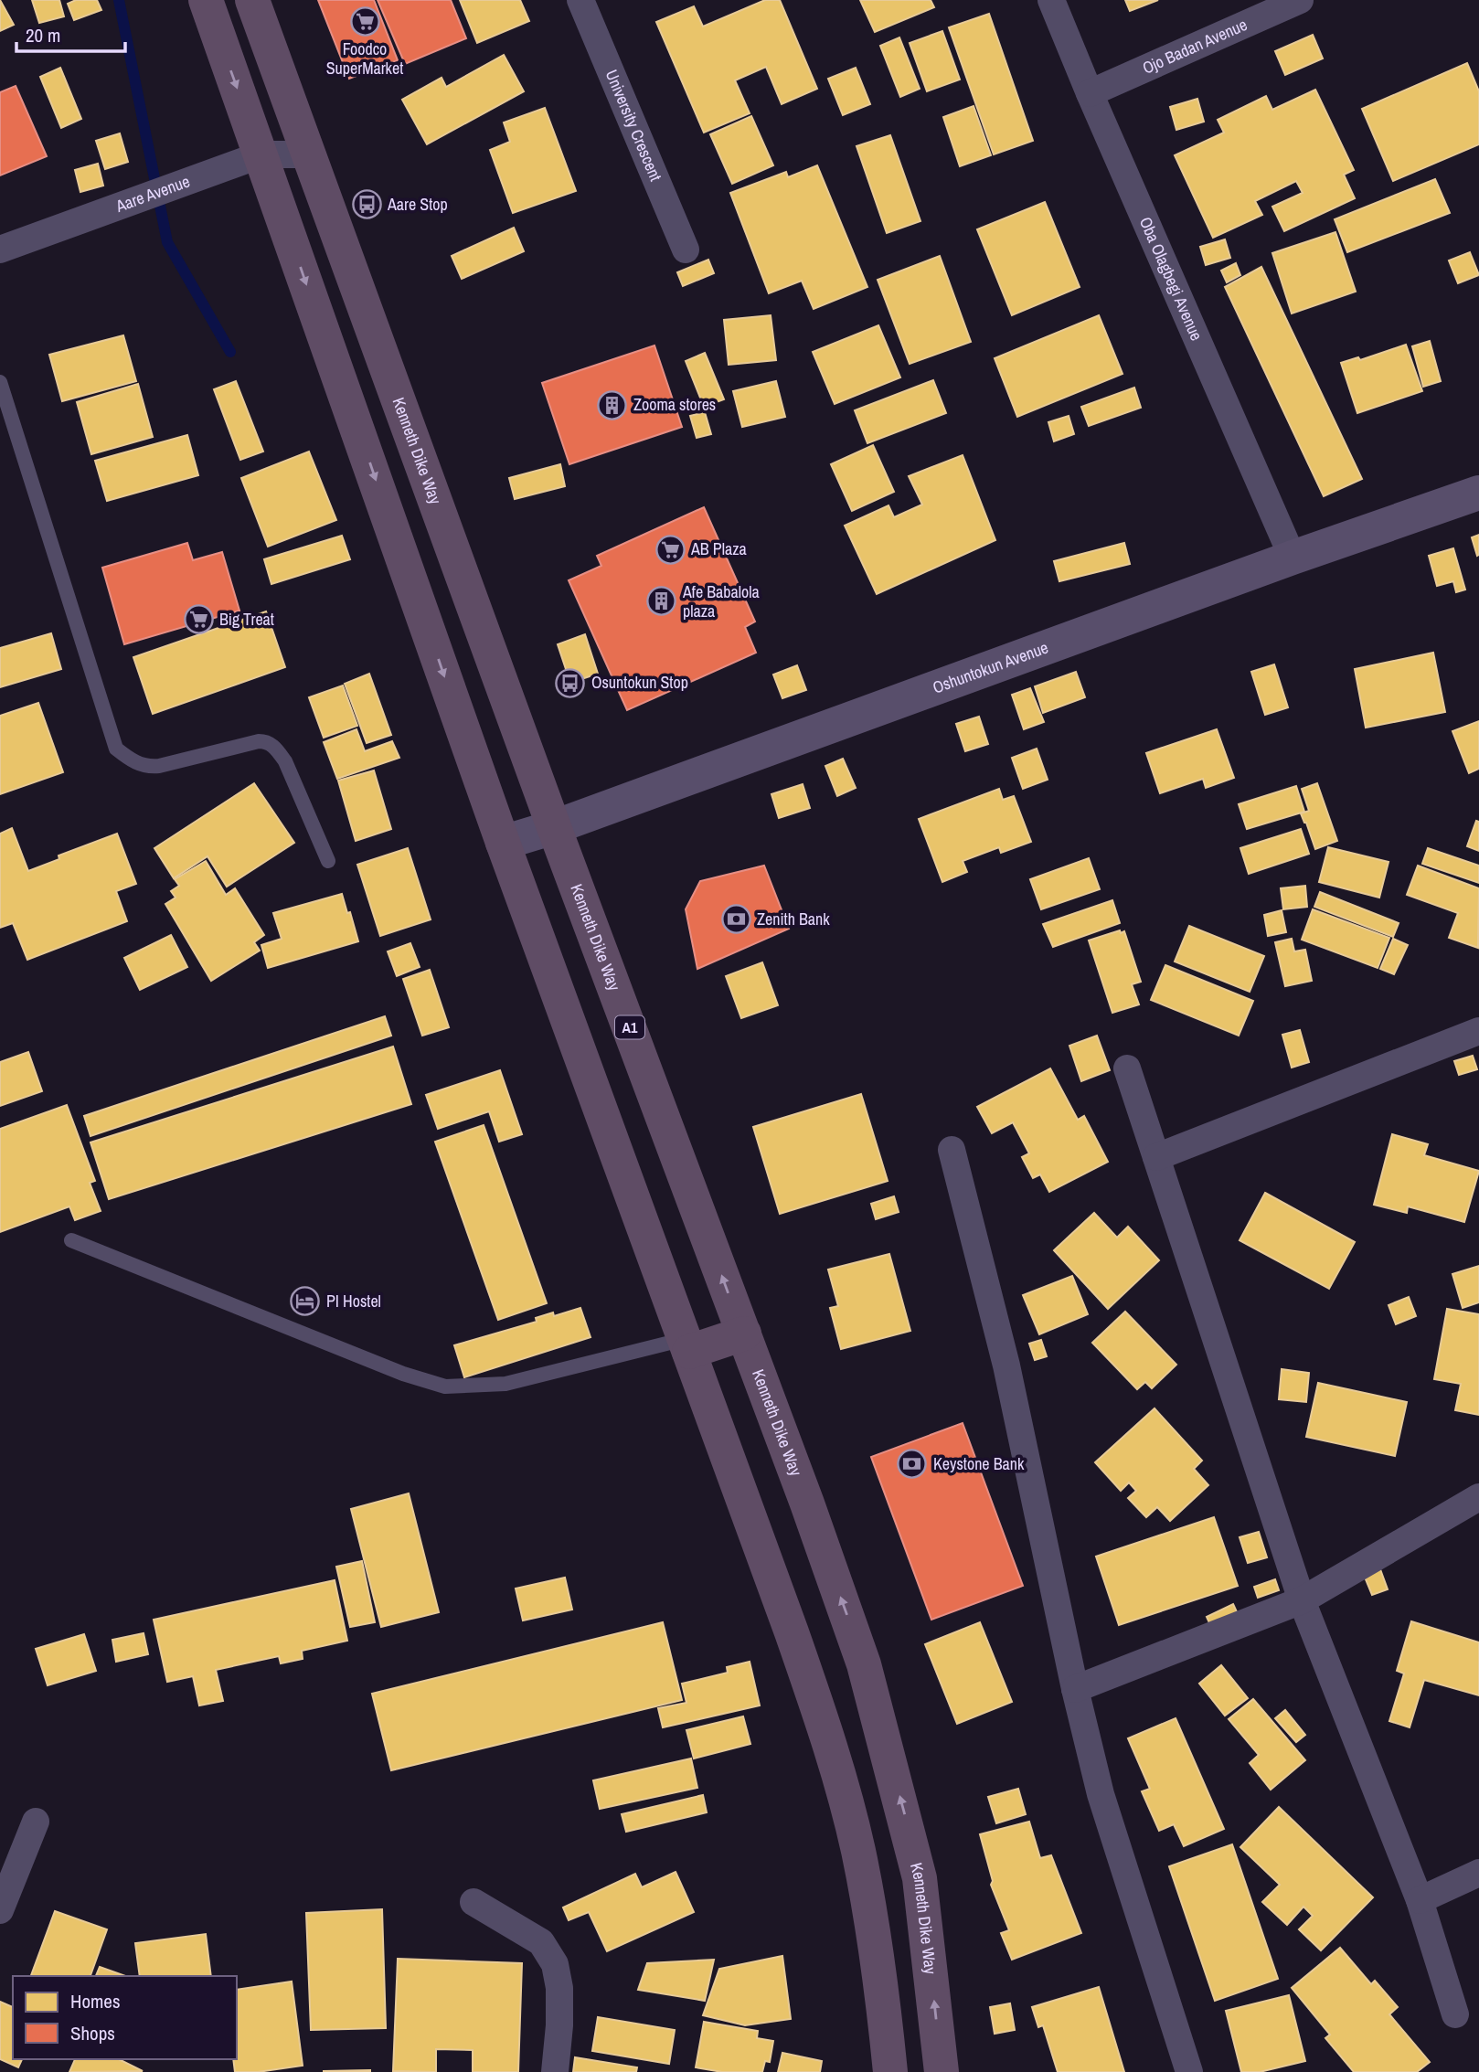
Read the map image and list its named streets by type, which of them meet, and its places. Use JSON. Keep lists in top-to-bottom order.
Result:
{
  "streets": {
    "highway": ["Kenneth Dike Way", "A1"],
    "main road": ["Oshuntokun Avenue"],
    "street": [
      "Ojo Badan Avenue",
      "University Crescent",
      "Aare Avenue",
      "Oba Olagbegi Avenue"
    ]
  },
  "crossings": [
    ["Ojo Badan Avenue", "Oba Olagbegi Avenue"],
    ["Aare Avenue", "Kenneth Dike Way"],
    ["Oba Olagbegi Avenue", "Oshuntokun Avenue"],
    ["Kenneth Dike Way", "Oshuntokun Avenue"]
  ],
  "places": {
    "supermarket": ["Foodco SuperMarket", "AB Plaza", "Big Treat"],
    "bus stop": ["Aare Stop", "Osuntokun Stop"],
    "building": ["Zooma stores", "Afe Babalola plaza"],
    "bank": ["Zenith Bank", "Keystone Bank"],
    "hotel": ["PI Hostel"]
  },
  "legend": ["Homes", "Shops"],
  "scale_bar": "20 m"
}
